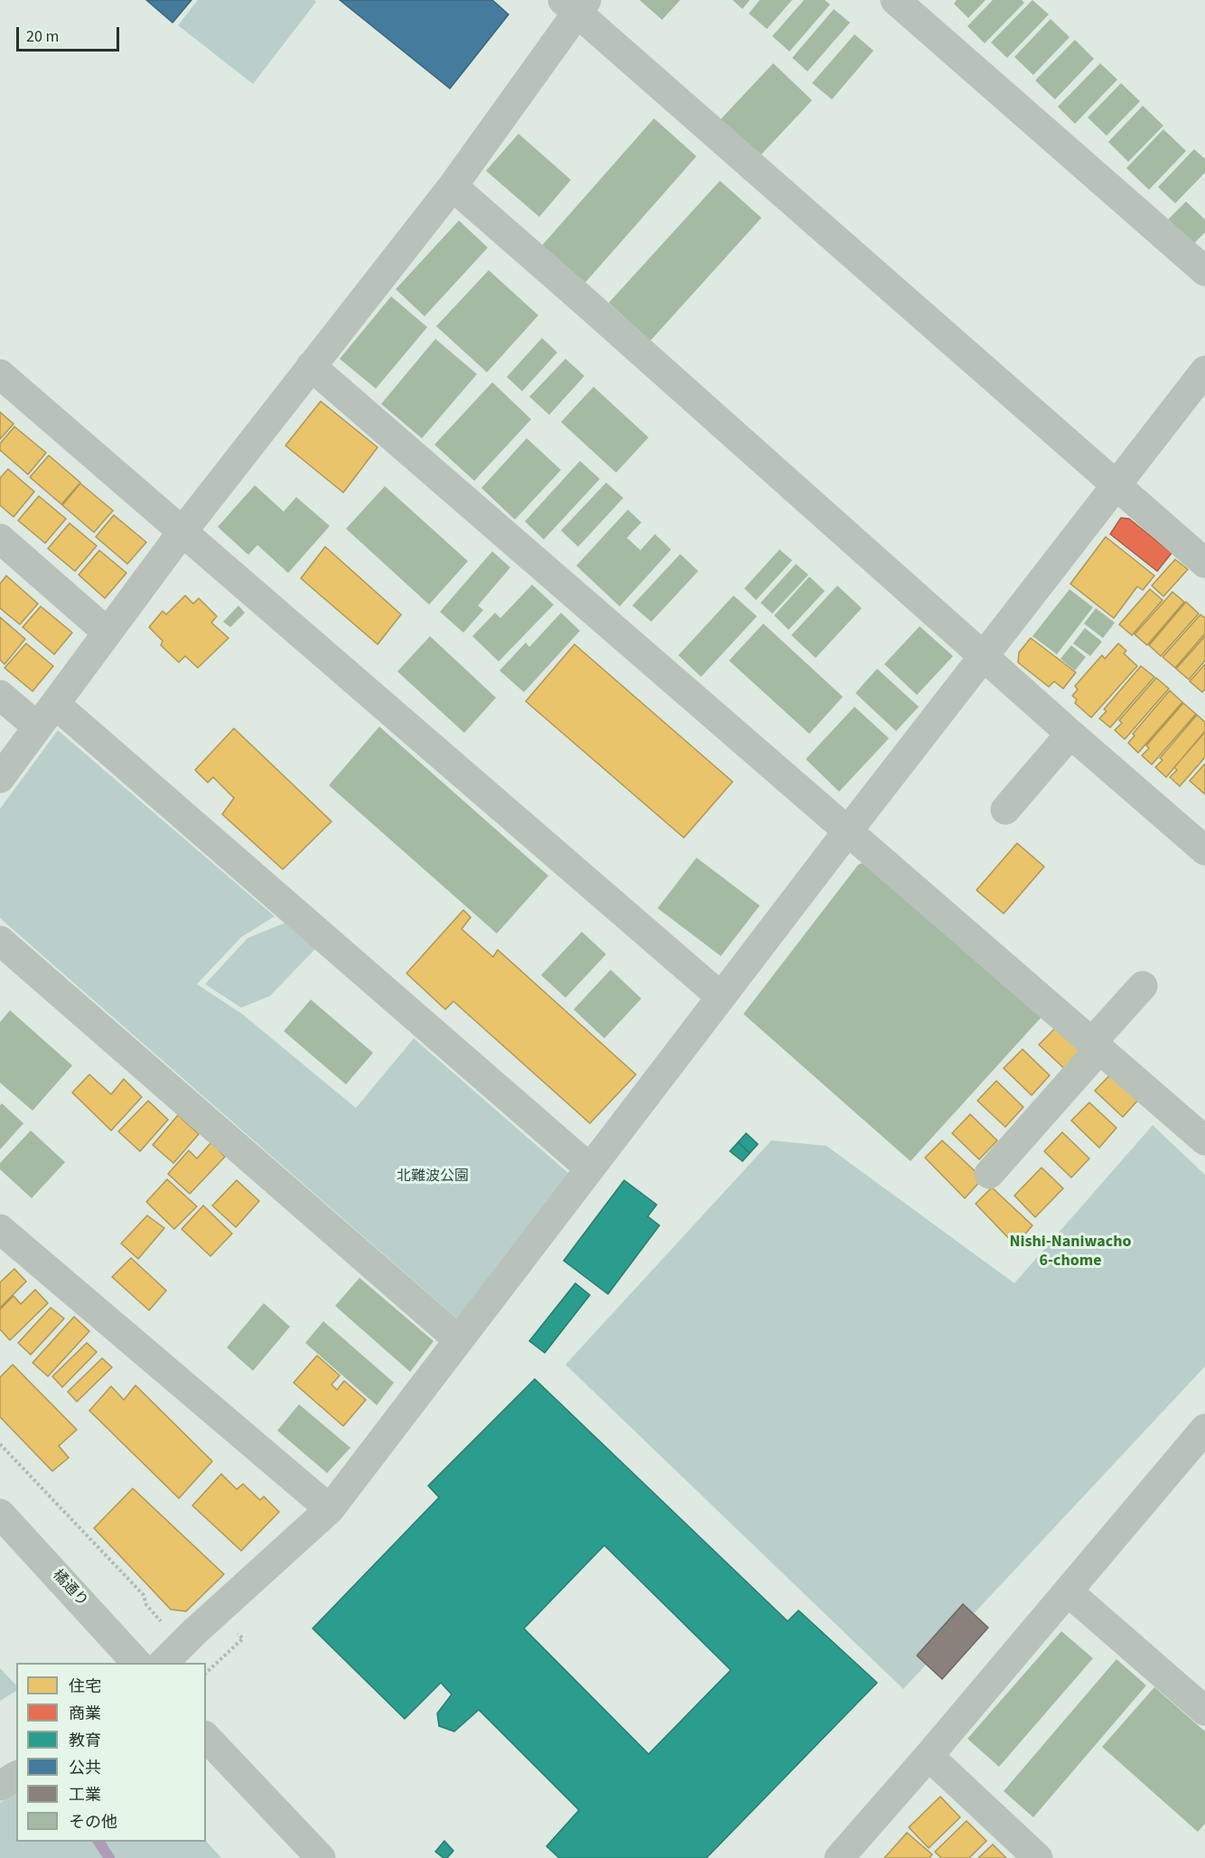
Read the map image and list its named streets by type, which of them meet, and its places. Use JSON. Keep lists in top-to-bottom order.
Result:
{
  "streets": {
    "street": ["橘通り"]
  },
  "districts": ["Nishi-Naniwacho 6-chome"],
  "parks": ["北難波公園"],
  "legend": [
    "住宅",
    "商業",
    "教育",
    "公共",
    "工業",
    "その他"
  ],
  "scale_bar": "20 m"
}
